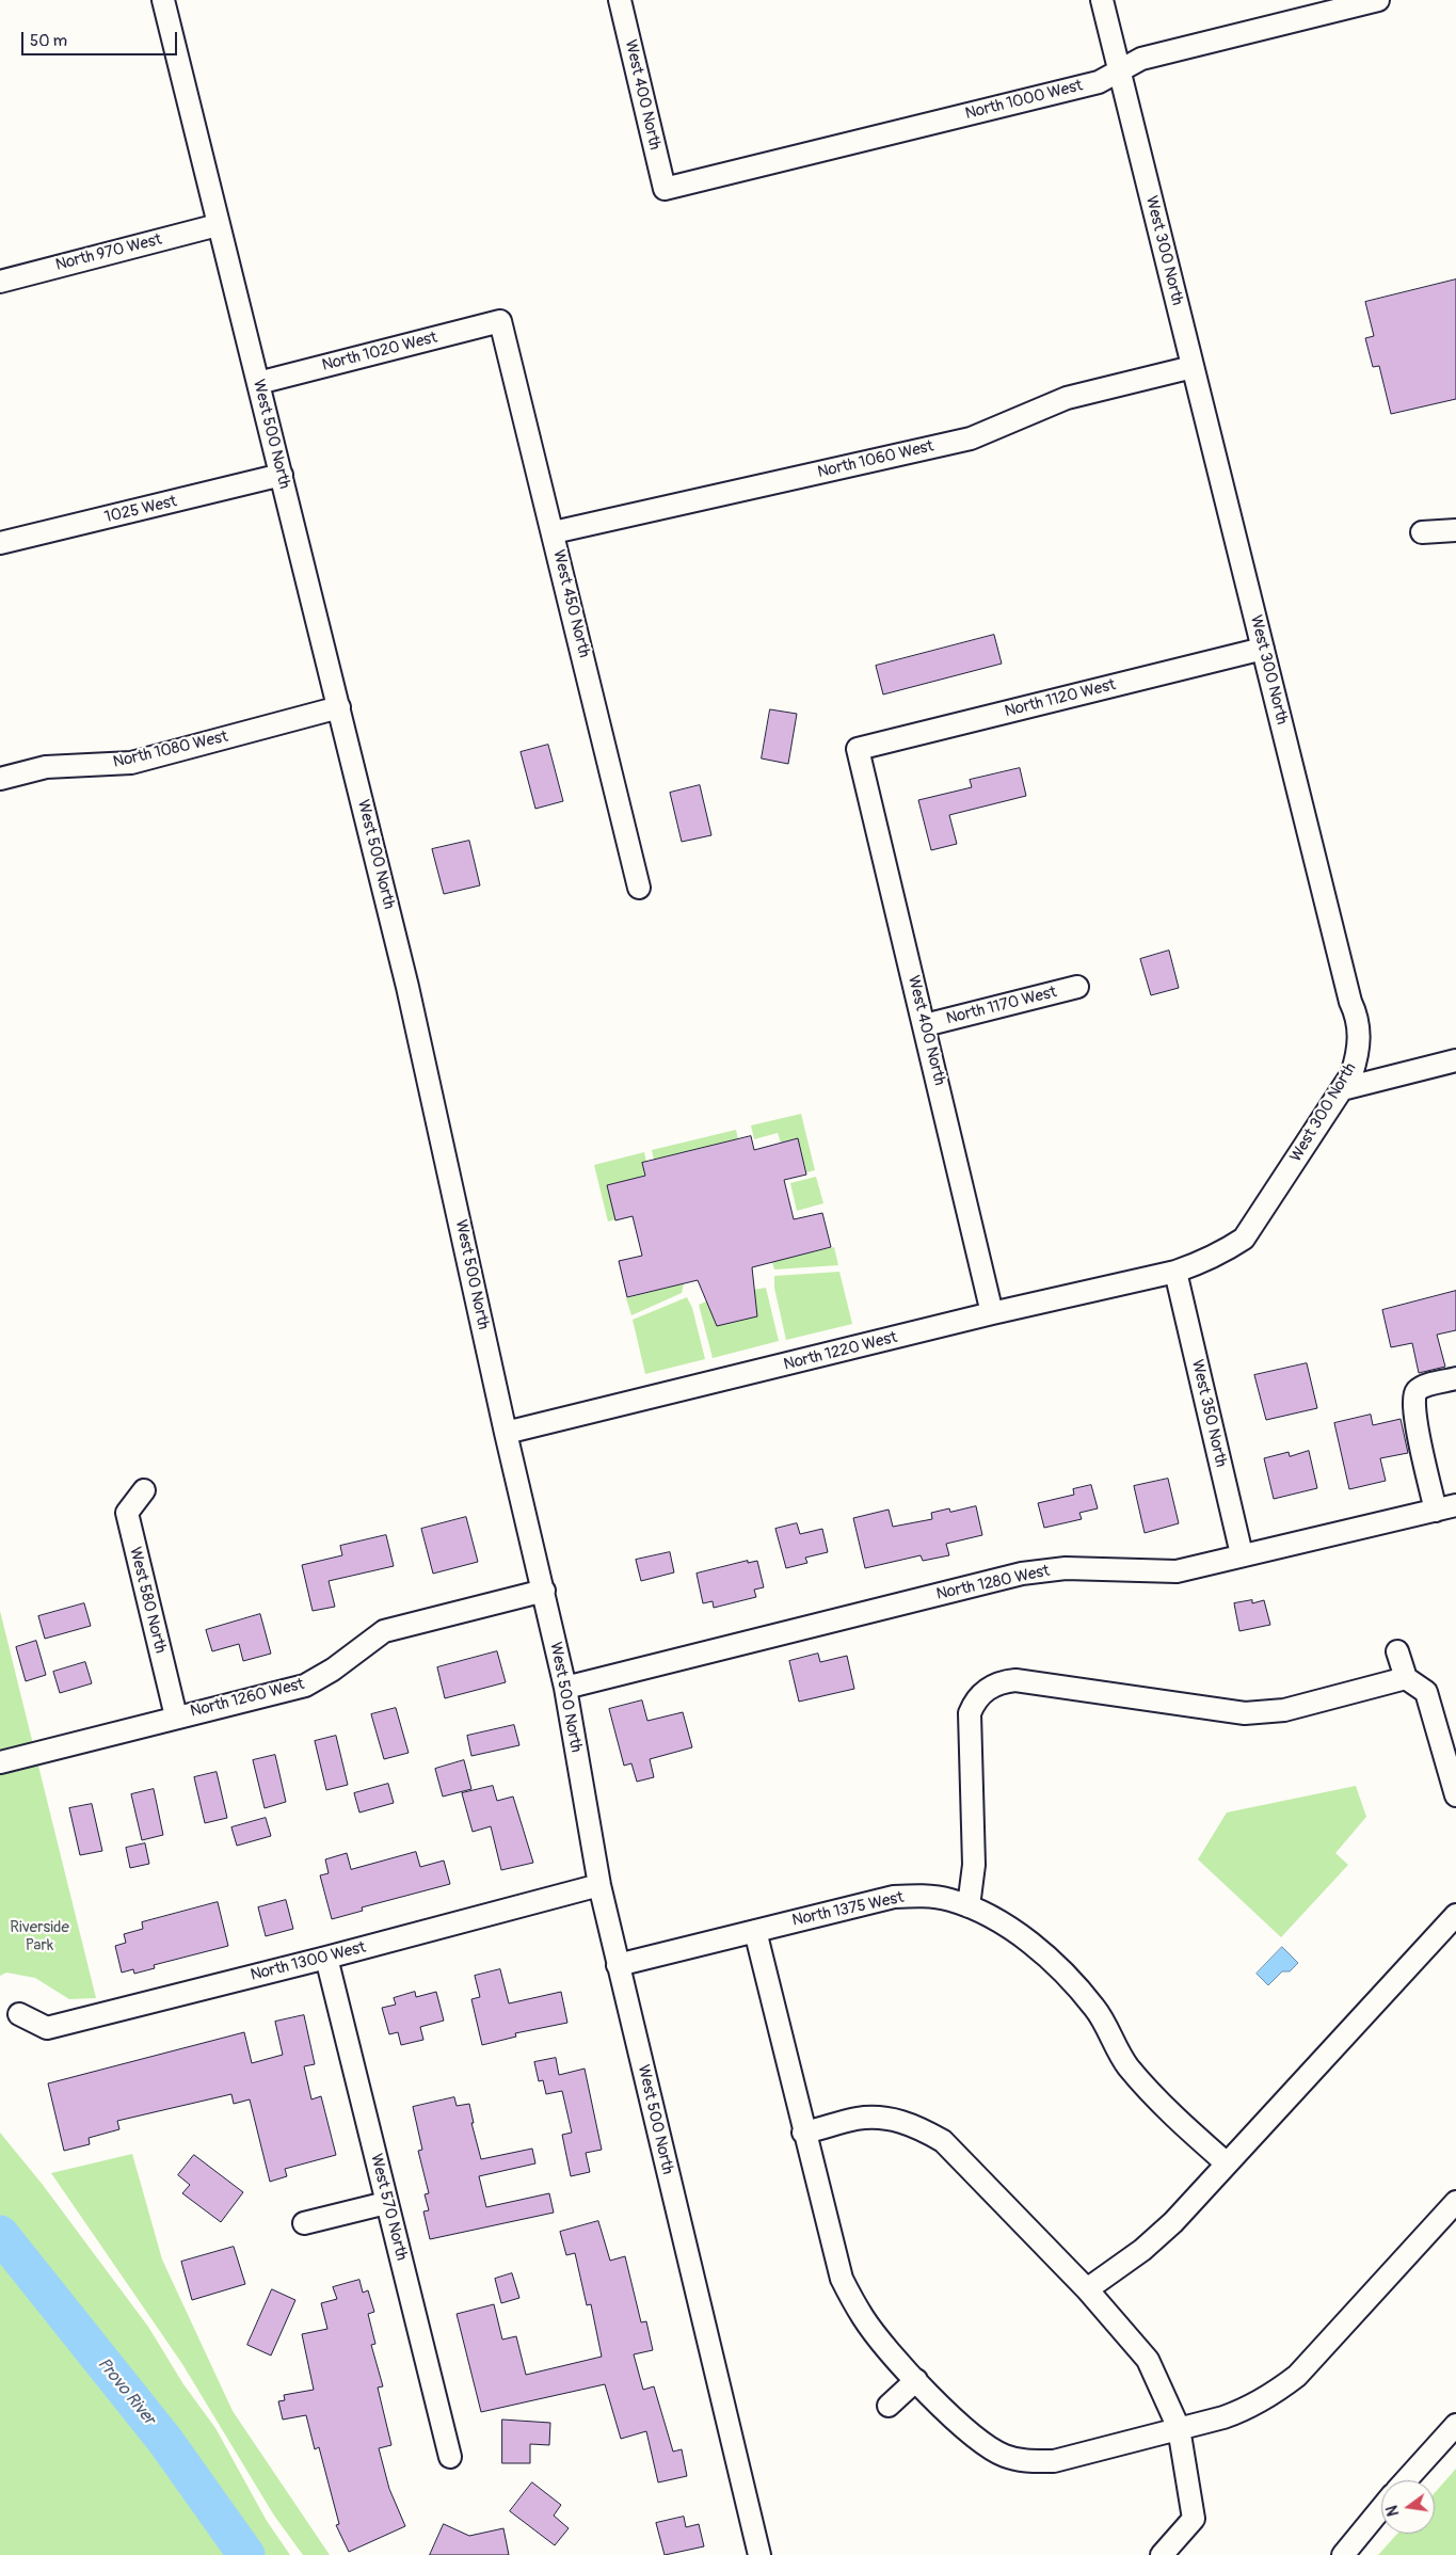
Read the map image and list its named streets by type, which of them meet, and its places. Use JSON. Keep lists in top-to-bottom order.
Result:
{
  "streets": {
    "street": [
      "West 400 North",
      "North 1000 West",
      "West 300 North",
      "North 970 West",
      "North 1020 West",
      "West 500 North",
      "North 1060 West",
      "1025 West",
      "West 450 North",
      "North 1120 West",
      "North 1080 West",
      "North 1170 West",
      "North 1220 West",
      "West 350 North",
      "North 1280 West",
      "West 580 North",
      "North 1260 West",
      "North 1375 West",
      "North 1300 West",
      "West 570 North"
    ]
  },
  "crossings": [
    ["West 400 North", "North 1000 West"],
    ["West 400 North", "North 1120 West"],
    ["West 400 North", "North 1170 West"],
    ["West 400 North", "North 1220 West"],
    ["North 1000 West", "West 300 North"],
    ["West 300 North", "North 1060 West"],
    ["West 300 North", "North 1120 West"],
    ["West 300 North", "North 1220 West"],
    ["West 300 North", "West 350 North"],
    ["North 970 West", "West 500 North"],
    ["North 1020 West", "West 500 North"],
    ["North 1020 West", "West 450 North"],
    ["West 500 North", "1025 West"],
    ["West 500 North", "North 1080 West"],
    ["West 500 North", "North 1220 West"],
    ["West 500 North", "North 1280 West"],
    ["West 500 North", "North 1260 West"],
    ["West 500 North", "North 1375 West"],
    ["West 500 North", "North 1300 West"],
    ["North 1060 West", "West 450 North"],
    ["North 1220 West", "West 350 North"],
    ["West 350 North", "North 1280 West"],
    ["West 580 North", "North 1260 West"],
    ["North 1300 West", "West 570 North"]
  ],
  "water": ["Provo River"],
  "parks": ["Riverside Park"],
  "scale_bar": "50 m",
  "north": "left"
}
